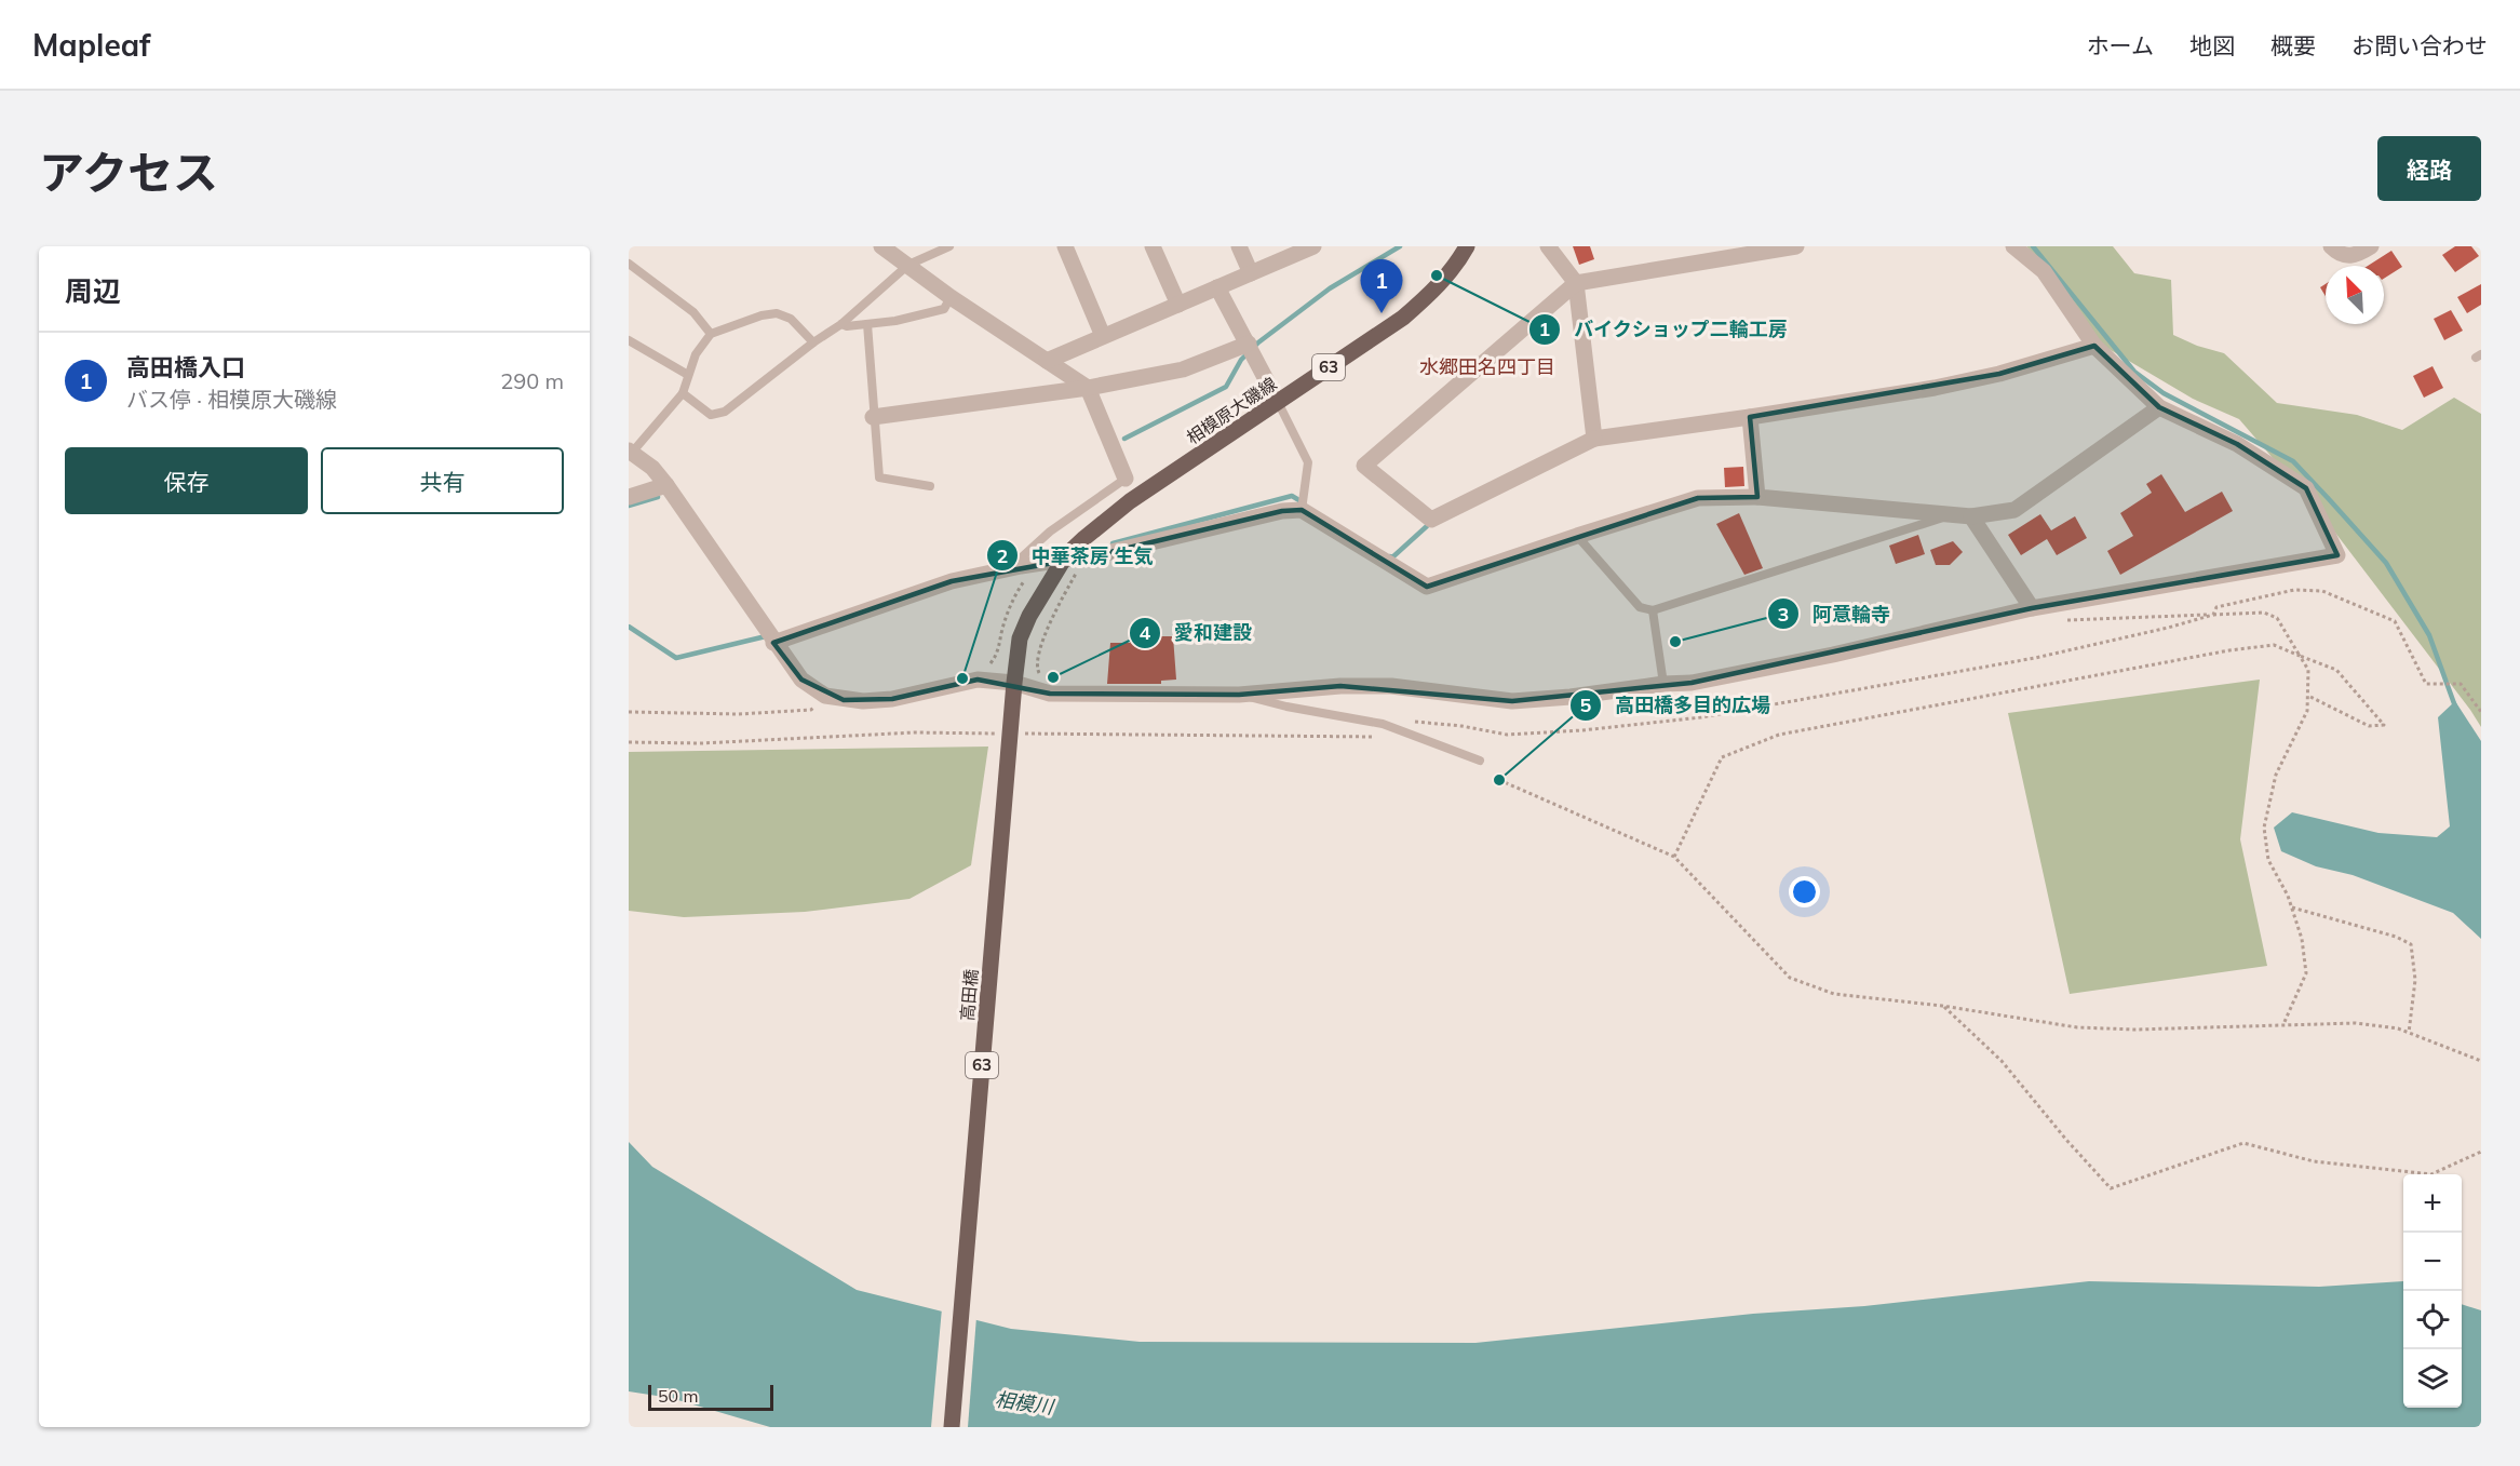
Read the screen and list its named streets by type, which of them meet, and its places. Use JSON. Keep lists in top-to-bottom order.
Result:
{
  "streets": {
    "main road": ["63", "相模原大磯線", "高田橋"]
  },
  "crossings": [
    ["相模原大磯線", "高田橋"]
  ],
  "districts": ["水郷田名四丁目"],
  "water": ["相模川"],
  "places": [
    "バイクショップ二輪工房",
    "阿意輪寺",
    "愛和建設",
    "中華茶房 生気",
    "高田橋多目的広場"
  ],
  "scale_bar": "50 m",
  "north": "top left",
  "page": {
    "header": "Mapleaf",
    "nav": [
      "ホーム",
      "地図",
      "概要",
      "お問い合わせ"
    ],
    "title": "アクセス",
    "buttons": [
      "経路",
      ["保存", "共有"]
    ],
    "heading": "周辺",
    "pins": "1",
    "list": [
      {
        "mark": "1",
        "name": "高田橋入口",
        "note": "バス停 · 相模原大磯線",
        "value": "290 m"
      }
    ],
    "map_buttons": ["+", "−"],
    "scale": "50 m"
  }
}
